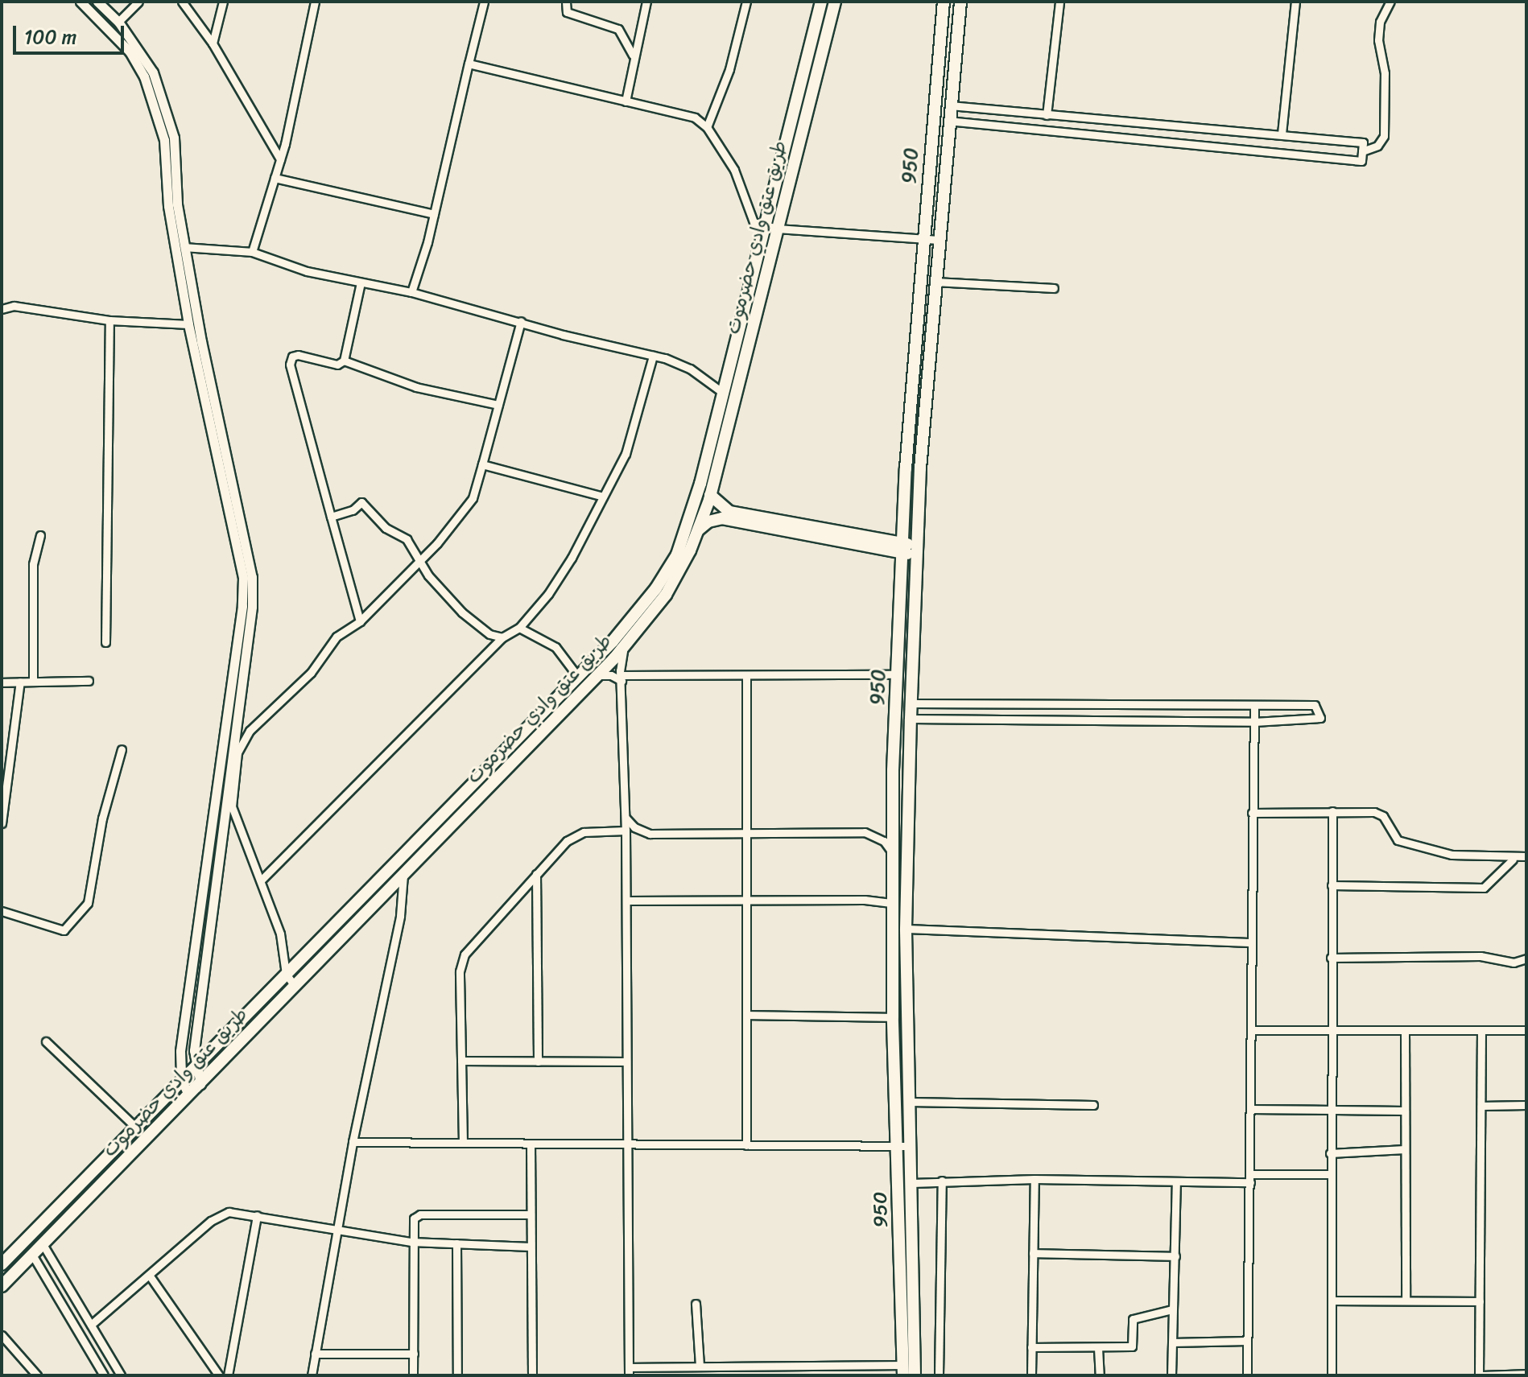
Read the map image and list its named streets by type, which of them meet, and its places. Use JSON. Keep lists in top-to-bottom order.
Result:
{
  "streets": {
    "main road": ["950", "طريق عتق وادي حضرموت"]
  },
  "scale_bar": "100 m"
}
